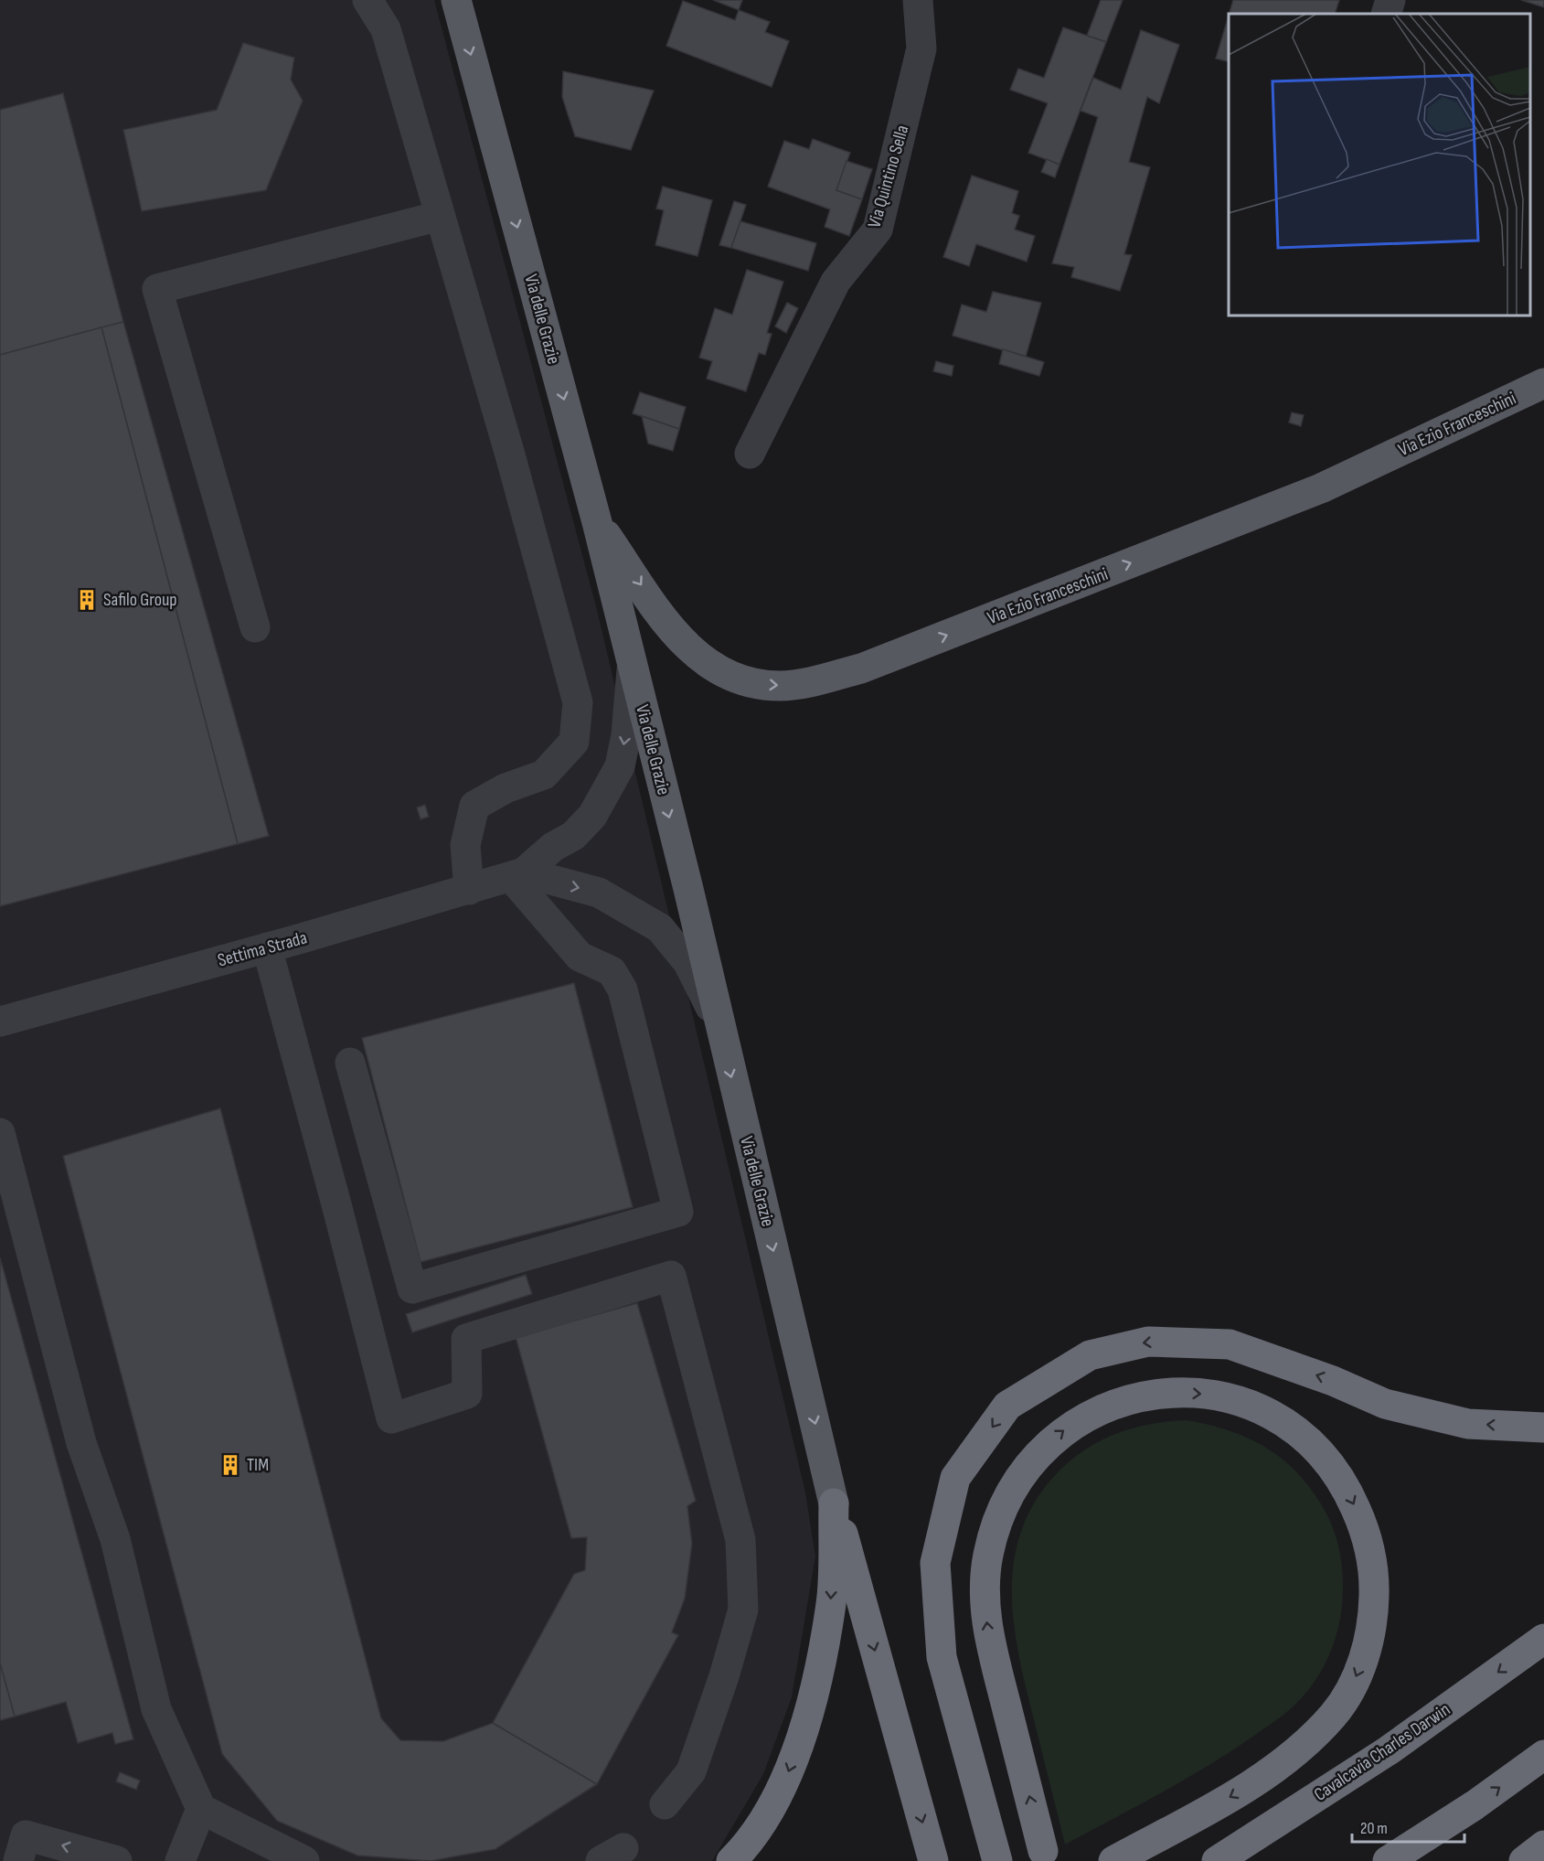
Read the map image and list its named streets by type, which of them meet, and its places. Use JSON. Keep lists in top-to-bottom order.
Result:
{
  "streets": {
    "highway": ["Cavalcavia Charles Darwin"],
    "main road": ["Via delle Grazie", "Via Ezio Franceschini"],
    "street": ["Via Quintino Sella", "Settima Strada"]
  },
  "crossings": [
    ["Via delle Grazie", "Via Ezio Franceschini"],
    ["Via delle Grazie", "Settima Strada"]
  ],
  "one_way": ["Via delle Grazie", "Via Ezio Franceschini"],
  "places": {
    "building": ["Safilo Group", "TIM"]
  },
  "scale_bar": "20 m"
}
